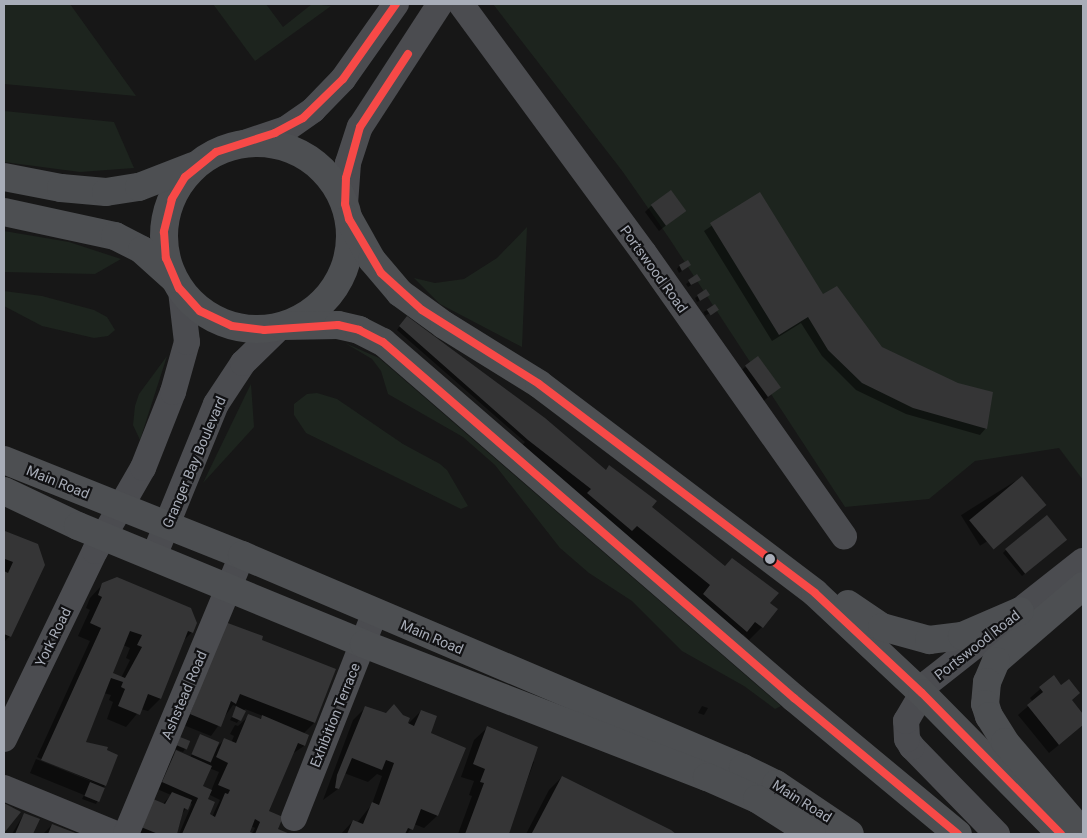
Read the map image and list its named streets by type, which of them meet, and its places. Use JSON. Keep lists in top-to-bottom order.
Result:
{
  "streets": {
    "main road": ["Main Road"],
    "street": [
      "Portswood Road",
      "Granger Bay Boulevard",
      "York Road",
      "Ashstead Road",
      "Exhibition Terrace"
    ]
  },
  "crossings": [
    ["Granger Bay Boulevard", "Main Road"],
    ["Main Road", "York Road"],
    ["Main Road", "Ashstead Road"],
    ["Main Road", "Exhibition Terrace"]
  ]
}
